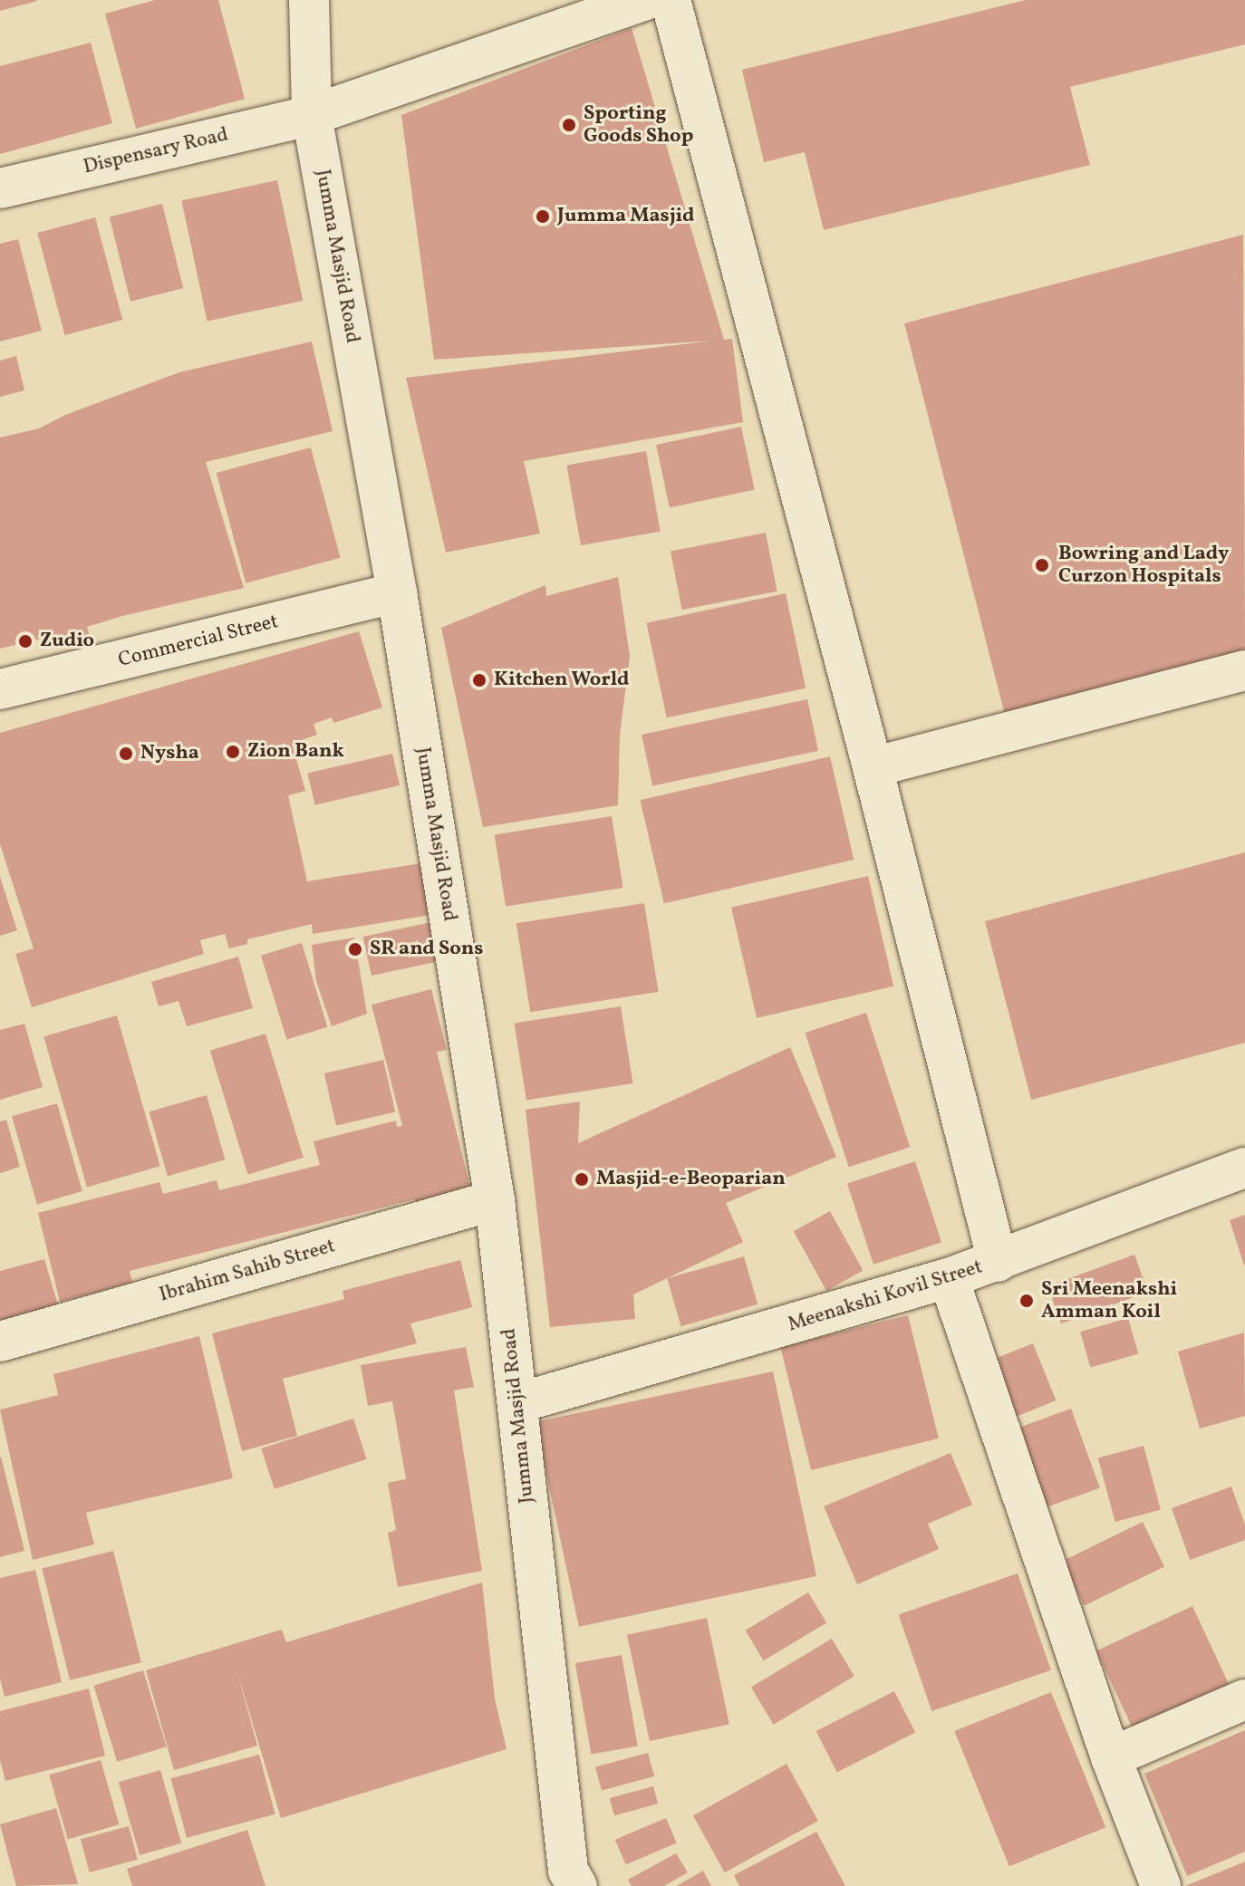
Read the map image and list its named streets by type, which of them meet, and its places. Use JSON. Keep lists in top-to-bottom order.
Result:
{
  "streets": {
    "street": [
      "Dispensary Road",
      "Jumma Masjid Road",
      "Commercial Street",
      "Ibrahim Sahib Street",
      "Meenakshi Kovil Street"
    ]
  },
  "crossings": [
    ["Dispensary Road", "Jumma Masjid Road"],
    ["Jumma Masjid Road", "Commercial Street"],
    ["Jumma Masjid Road", "Ibrahim Sahib Street"],
    ["Jumma Masjid Road", "Meenakshi Kovil Street"]
  ],
  "places": [
    "Sporting Goods Shop",
    "Jumma Masjid",
    "Bowring and Lady Curzon Hospitals",
    "Zudio",
    "Kitchen World",
    "Zion Bank",
    "Nysha",
    "SR and Sons",
    "Masjid-e-Beoparian",
    "Sri Meenakshi Amman Koil"
  ]
}
